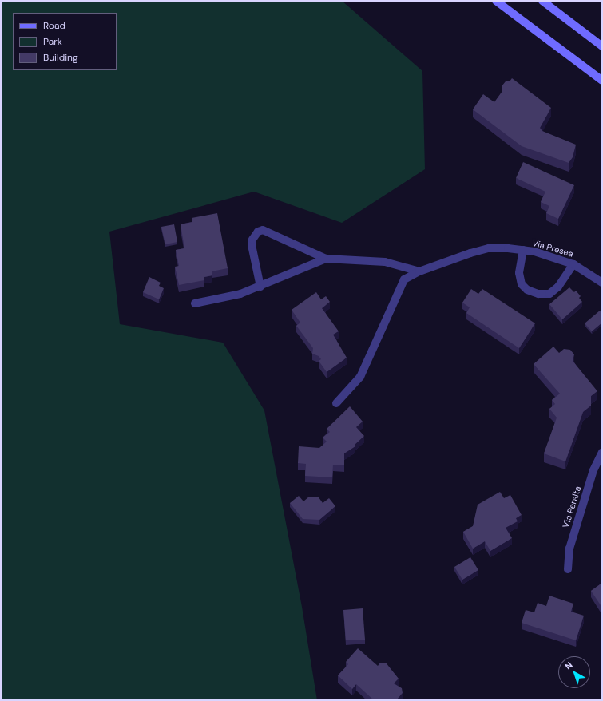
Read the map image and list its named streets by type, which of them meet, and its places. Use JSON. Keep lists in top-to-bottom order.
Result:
{
  "streets": {
    "street": ["Via Presea", "Via Peralta"]
  },
  "legend": ["Road", "Park", "Building"],
  "north": "top left"
}
